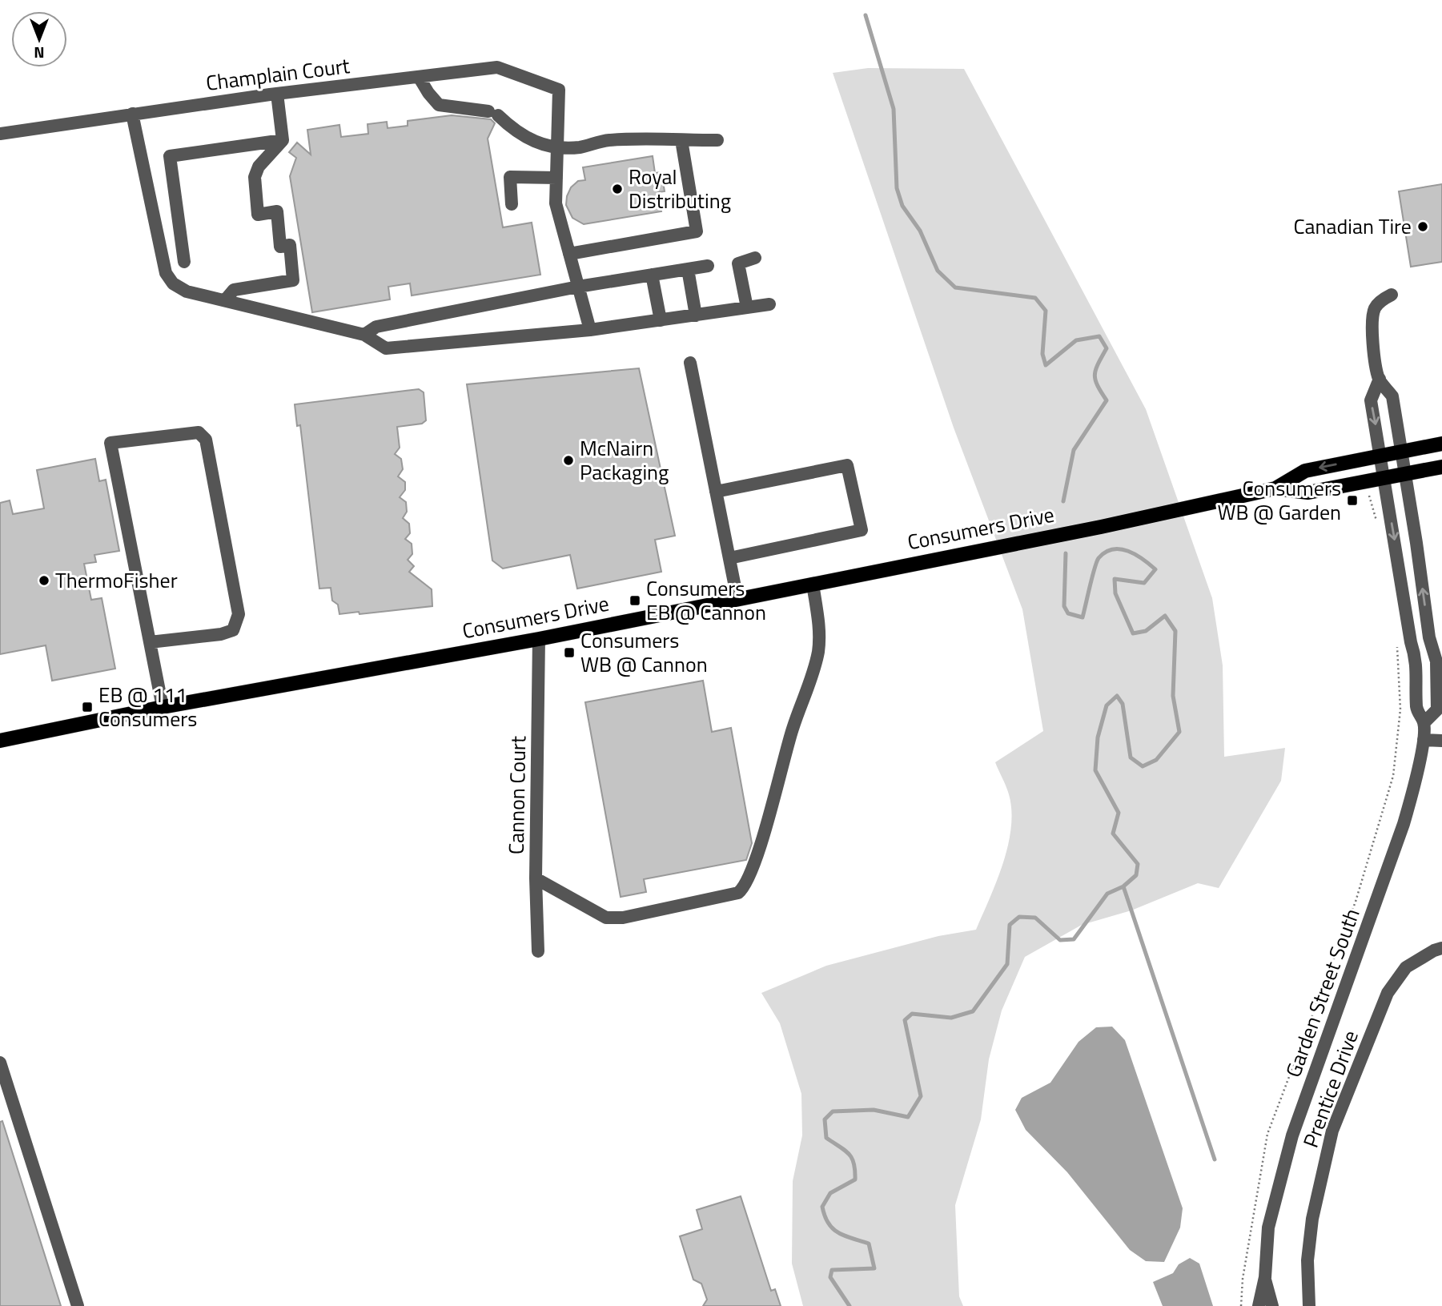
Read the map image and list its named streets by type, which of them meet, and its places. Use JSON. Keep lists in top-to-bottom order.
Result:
{
  "streets": {
    "main road": ["Consumers Drive"],
    "street": [
      "Champlain Court",
      "Cannon Court",
      "Garden Street South",
      "Prentice Drive"
    ]
  },
  "crossings": [
    ["Consumers Drive", "Cannon Court"],
    ["Consumers Drive", "Garden Street South"]
  ],
  "places": {
    "other": [
      "Royal Distributing",
      "Canadian Tire",
      "McNairn Packaging",
      "ThermoFisher"
    ],
    "transit": [
      "Consumers WB @ Garden",
      "Consumers EB @ Cannon",
      "Consumers WB @ Cannon",
      "EB @ 111 Consumers"
    ]
  },
  "north": "bottom"
}
